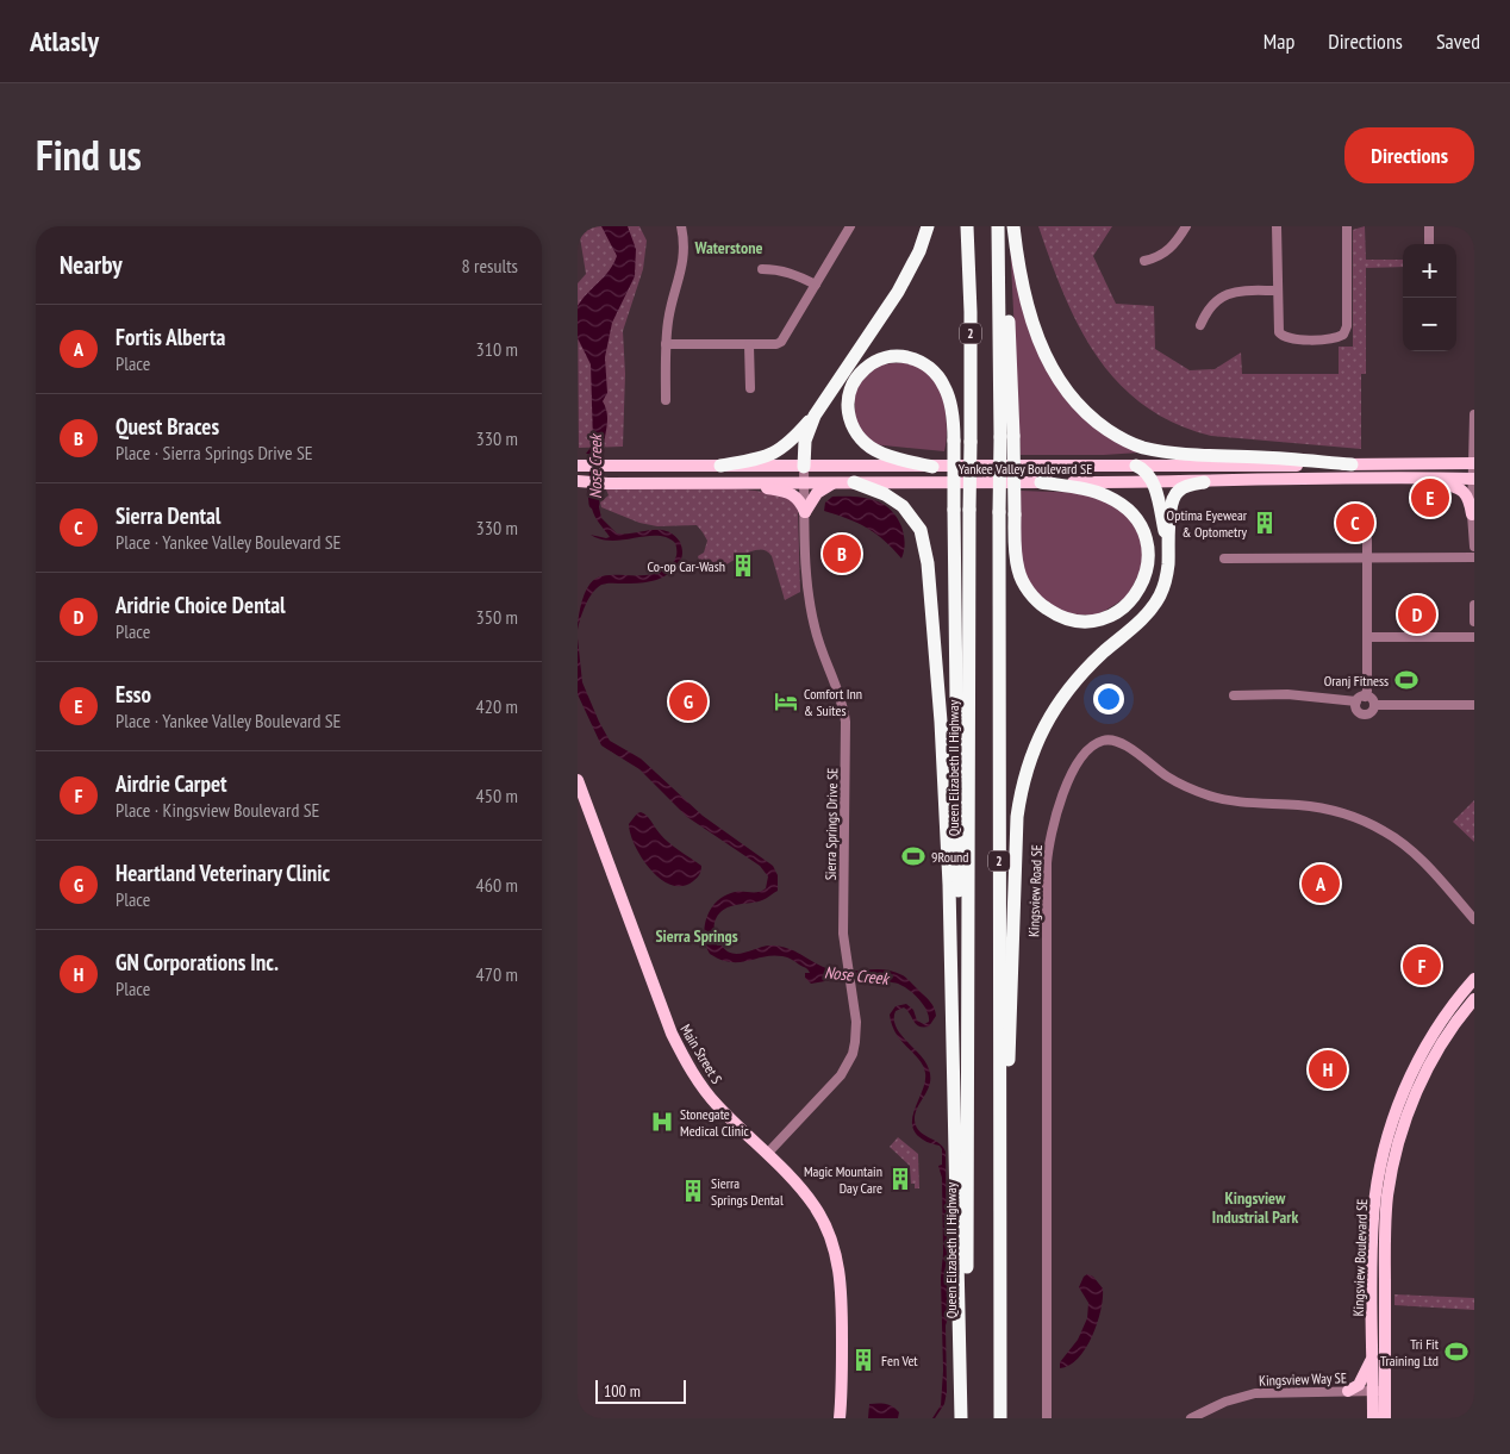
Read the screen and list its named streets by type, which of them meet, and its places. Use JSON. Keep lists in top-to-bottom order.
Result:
{
  "streets": {
    "highway": ["2", "Queen Elizabeth II Highway"],
    "main road": ["Yankee Valley Boulevard SE", "Main Street S", "Kingsview Boulevard SE"],
    "street": ["Sierra Springs Drive SE", "Kingsview Road SE", "Kingsview Way SE"]
  },
  "crossings": [
    ["Yankee Valley Boulevard SE", "Sierra Springs Drive SE"],
    ["Sierra Springs Drive SE", "Main Street S"],
    ["Kingsview Boulevard SE", "Kingsview Way SE"]
  ],
  "districts": ["Waterstone", "Sierra Springs", "Kingsview Industrial Park"],
  "water": ["Nose Creek"],
  "places": {
    "building": [
      "Optima Eyewear & Optometry",
      "Co-op Car-Wash",
      "Magic Mountain Day Care",
      "Sierra Springs Dental",
      "Fen Vet"
    ],
    "sports": ["Oranj Fitness", "9Round", "Tri Fit Training Ltd"],
    "hotel": ["Comfort Inn & Suites"],
    "hospital": ["Stonegate Medical Clinic"]
  },
  "scale_bar": "100 m",
  "page": {
    "header": "Atlasly",
    "nav": ["Map", "Directions", "Saved"],
    "title": "Find us",
    "buttons": "Directions",
    "heading": ["Nearby", "8 results"],
    "map_buttons": ["+", "−"],
    "list": [
      {
        "mark": "A",
        "name": "Fortis Alberta",
        "note": "Place",
        "value": "310 m"
      },
      {
        "mark": "B",
        "name": "Quest Braces",
        "note": "Place · Sierra Springs Drive SE",
        "value": "330 m"
      },
      {
        "mark": "C",
        "name": "Sierra Dental",
        "note": "Place · Yankee Valley Boulevard SE",
        "value": "330 m"
      },
      {
        "mark": "D",
        "name": "Aridrie Choice Dental",
        "note": "Place",
        "value": "350 m"
      },
      {
        "mark": "E",
        "name": "Esso",
        "note": "Place · Yankee Valley Boulevard SE",
        "value": "420 m"
      },
      {
        "mark": "F",
        "name": "Airdrie Carpet",
        "note": "Place · Kingsview Boulevard SE",
        "value": "450 m"
      },
      {
        "mark": "G",
        "name": "Heartland Veterinary Clinic",
        "note": "Place",
        "value": "460 m"
      },
      {
        "mark": "H",
        "name": "GN Corporations Inc.",
        "note": "Place",
        "value": "470 m"
      }
    ],
    "pins": [
      "E",
      "C",
      "B",
      "D",
      "G",
      "A",
      "F",
      "H"
    ],
    "scale": "100 m"
  }
}
